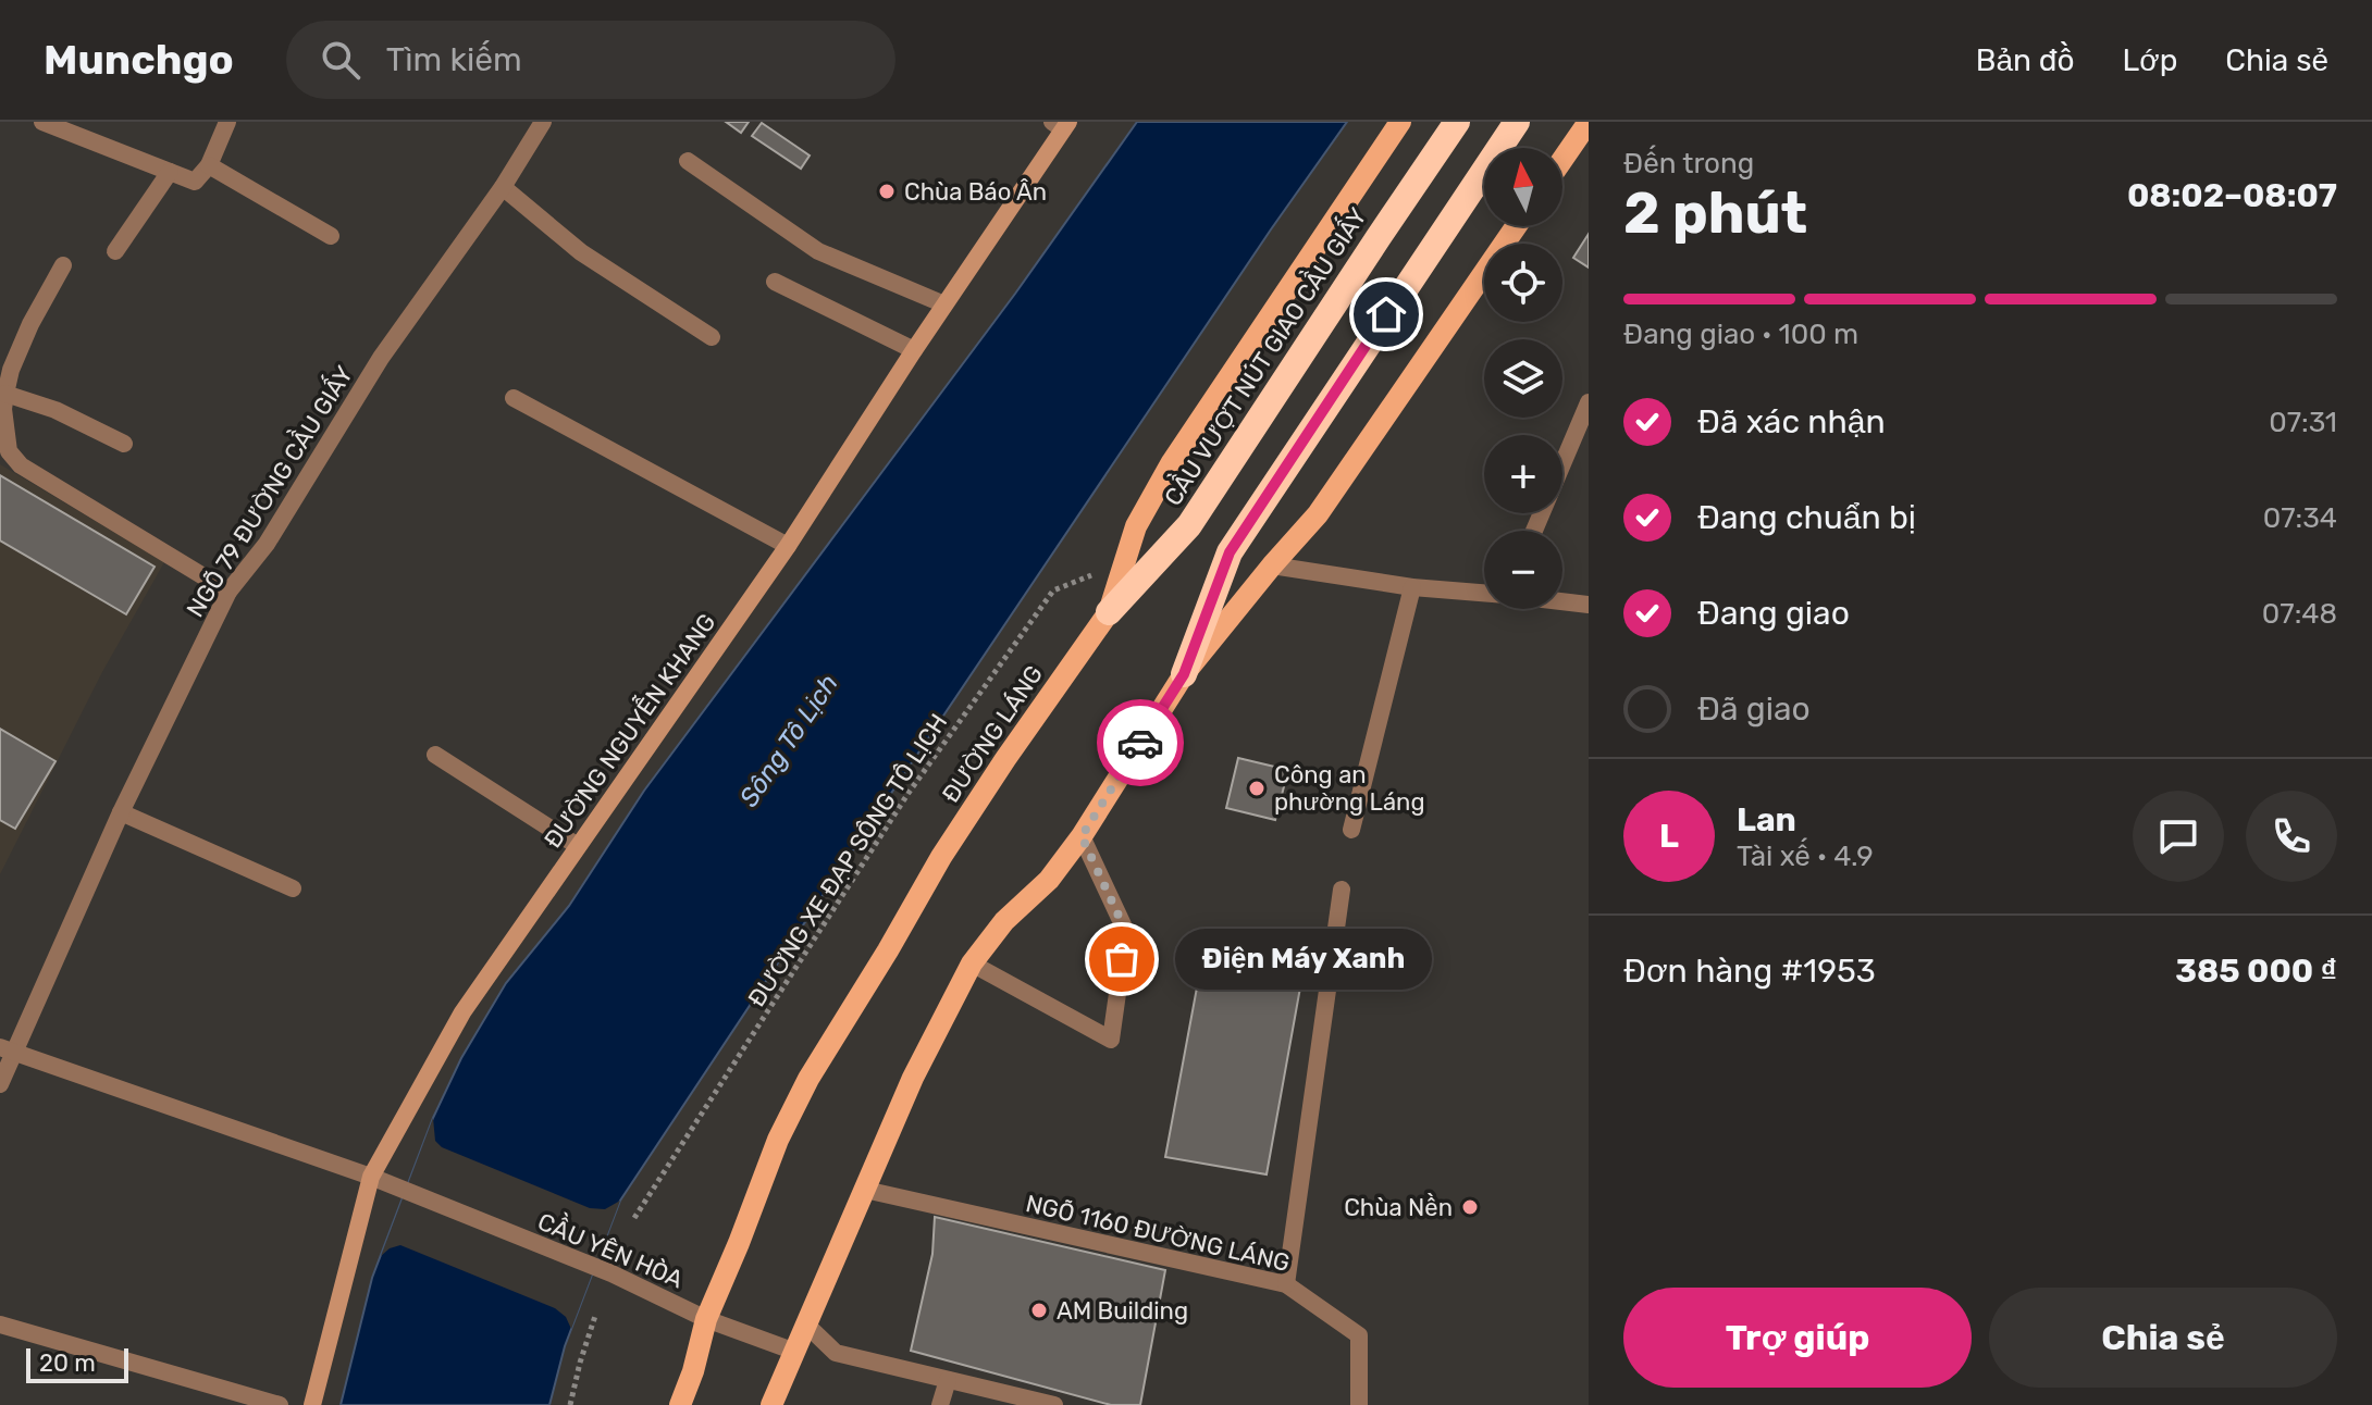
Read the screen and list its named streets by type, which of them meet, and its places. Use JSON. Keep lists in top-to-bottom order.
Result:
{
  "streets": {
    "highway": ["CẦU VƯỢT NÚT GIAO CẦU GIẤY"],
    "main road": ["ĐƯỜNG NGUYỄN KHANG", "ĐƯỜNG LÁNG"],
    "street": ["NGÕ 79 ĐƯỜNG CẦU GIẤY", "NGÕ 1160 ĐƯỜNG LÁNG", "CẦU YÊN HÒA"],
    "path": ["ĐƯỜNG XE ĐẠP SÔNG TÔ LỊCH"]
  },
  "crossings": [
    ["CẦU VƯỢT NÚT GIAO CẦU GIẤY", "ĐƯỜNG LÁNG"],
    ["NGÕ 79 ĐƯỜNG CẦU GIẤY", "CẦU YÊN HÒA"],
    ["ĐƯỜNG NGUYỄN KHANG", "CẦU YÊN HÒA"],
    ["ĐƯỜNG LÁNG", "ĐƯỜNG XE ĐẠP SÔNG TÔ LỊCH"],
    ["ĐƯỜNG LÁNG", "CẦU YÊN HÒA"]
  ],
  "water": ["Sông Tô Lịch"],
  "places": [
    "Chùa Báo Ân",
    "Công an phường Láng",
    "Điện Máy Xanh",
    "Chùa Nền",
    "AM Building"
  ],
  "scale_bar": "20 m",
  "north": "top",
  "page": {
    "header": "Munchgo",
    "search": "Tìm kiếm",
    "nav": ["Bản đồ", "Lớp", "Chia sẻ"],
    "heading": ["2 phút", "Đến trong", "08:02–08:07"],
    "panel": [
      "Lan",
      "Tài xế · 4.9",
      "Đơn hàng #1953",
      "385 000 ₫"
    ],
    "map_buttons": ["+", "−"],
    "bar": "Đang giao · 100 m",
    "list": [
      ["Đã xác nhận", "07:31"],
      ["Đang chuẩn bị", "07:34"],
      ["Đang giao", "07:48"],
      "Đã giao"
    ],
    "round": "L",
    "bubble": "Điện Máy Xanh",
    "buttons": ["Trợ giúp", "Chia sẻ"],
    "scale": "20 m"
  }
}
